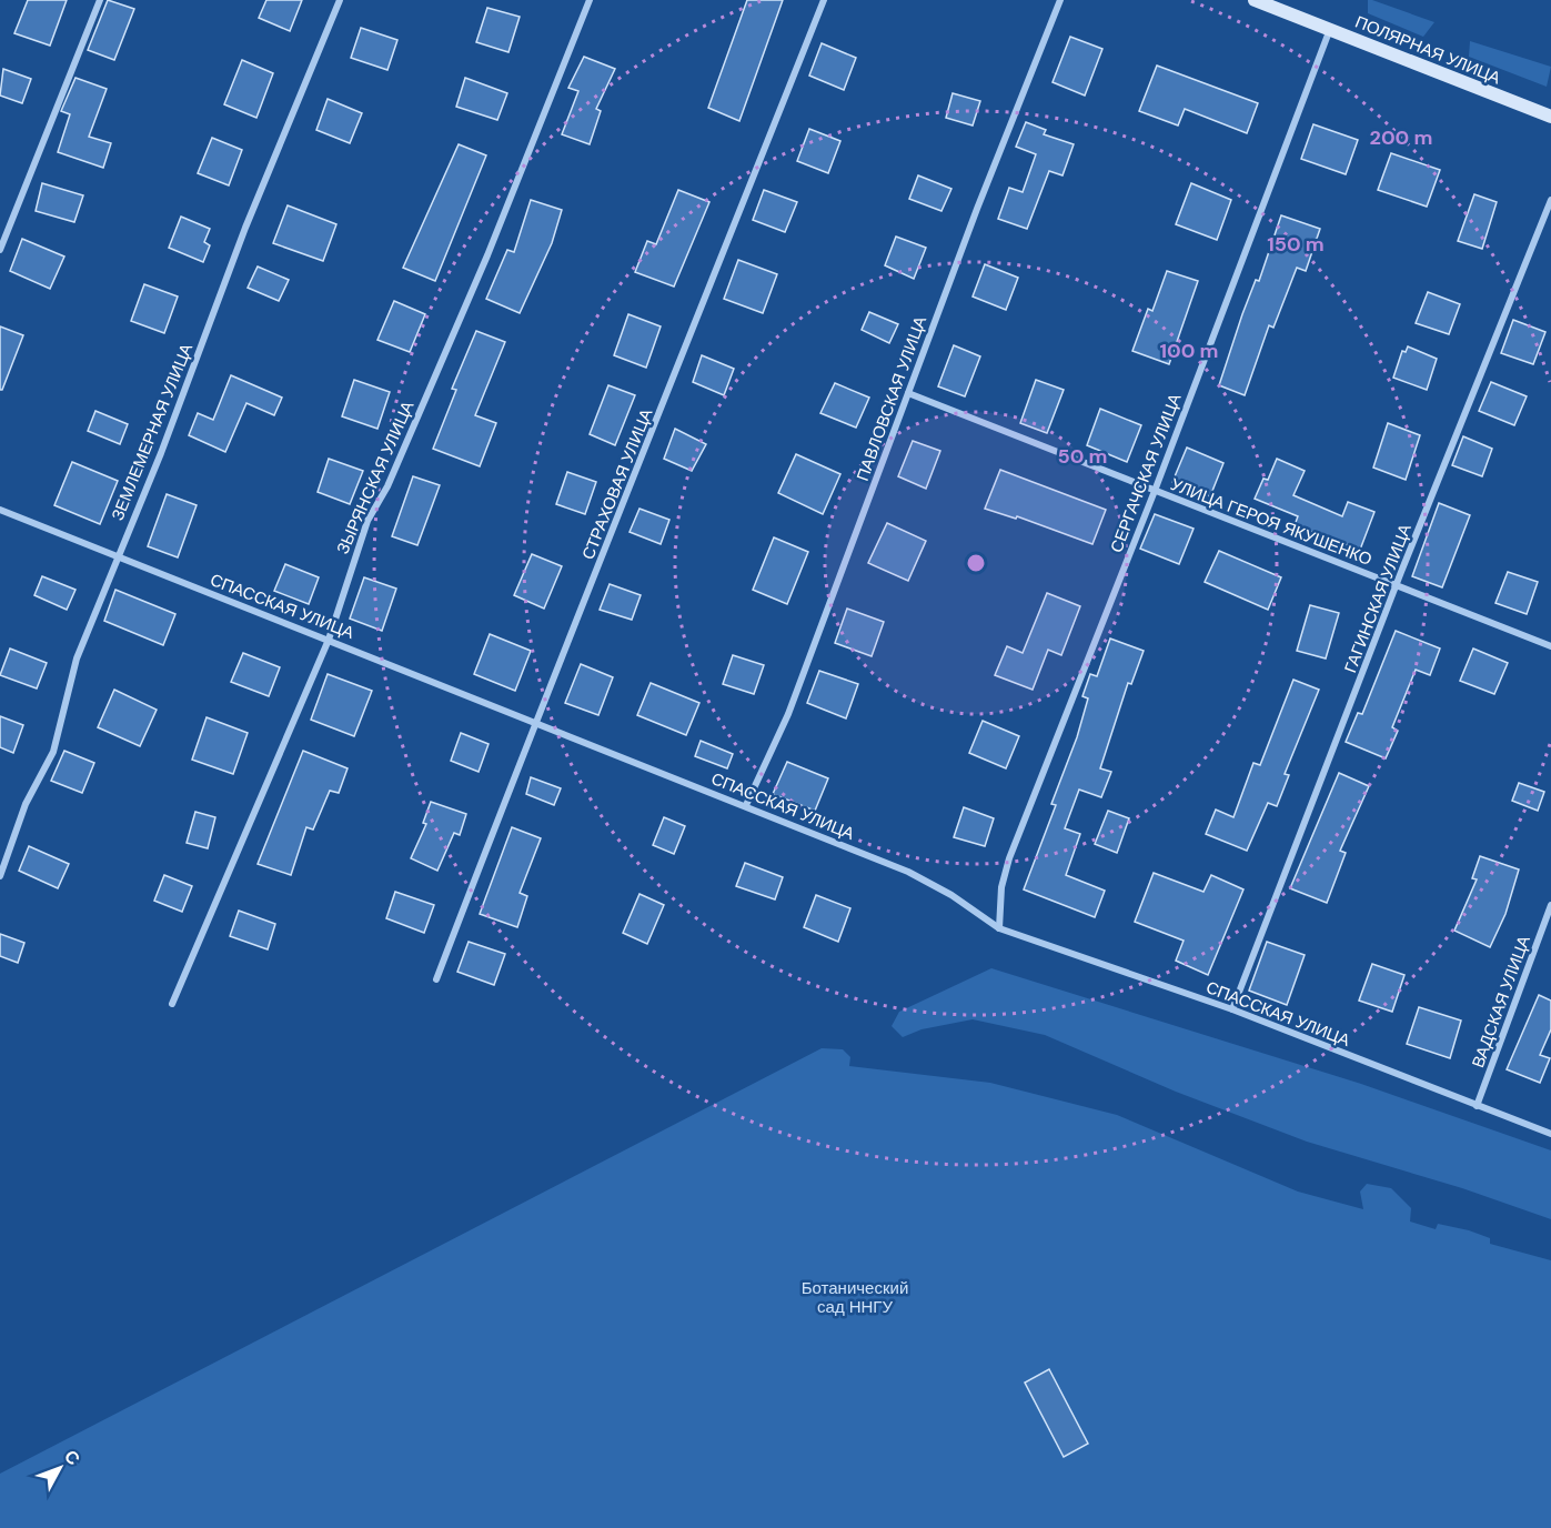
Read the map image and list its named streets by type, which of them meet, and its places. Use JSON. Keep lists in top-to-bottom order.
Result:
{
  "streets": {
    "main road": ["ПОЛЯРНАЯ УЛИЦА"],
    "street": [
      "ПАВЛОВСКАЯ УЛИЦА",
      "ЗЕМЛЕМЕРНАЯ УЛИЦА",
      "СЕРГАЧСКАЯ УЛИЦА",
      "ЗЫРЯНСКАЯ УЛИЦА",
      "СТРАХОВАЯ УЛИЦА",
      "УЛИЦА ГЕРОЯ ЯКУШЕНКО",
      "ГАГИНСКАЯ УЛИЦА",
      "СПАССКАЯ УЛИЦА",
      "ВАДСКАЯ УЛИЦА"
    ]
  },
  "crossings": [
    ["ПОЛЯРНАЯ УЛИЦА", "СЕРГАЧСКАЯ УЛИЦА"],
    ["ПАВЛОВСКАЯ УЛИЦА", "УЛИЦА ГЕРОЯ ЯКУШЕНКО"],
    ["ПАВЛОВСКАЯ УЛИЦА", "СПАССКАЯ УЛИЦА"],
    ["ЗЕМЛЕМЕРНАЯ УЛИЦА", "СПАССКАЯ УЛИЦА"],
    ["СЕРГАЧСКАЯ УЛИЦА", "УЛИЦА ГЕРОЯ ЯКУШЕНКО"],
    ["СЕРГАЧСКАЯ УЛИЦА", "СПАССКАЯ УЛИЦА"],
    ["ЗЫРЯНСКАЯ УЛИЦА", "СПАССКАЯ УЛИЦА"],
    ["СТРАХОВАЯ УЛИЦА", "СПАССКАЯ УЛИЦА"],
    ["УЛИЦА ГЕРОЯ ЯКУШЕНКО", "ГАГИНСКАЯ УЛИЦА"],
    ["ГАГИНСКАЯ УЛИЦА", "СПАССКАЯ УЛИЦА"],
    ["СПАССКАЯ УЛИЦА", "ВАДСКАЯ УЛИЦА"]
  ],
  "parks": ["Ботанический сад ННГУ"],
  "north": "top right",
  "rings": [
    "200 m",
    "150 m",
    "100 m",
    "50 m"
  ]
}
